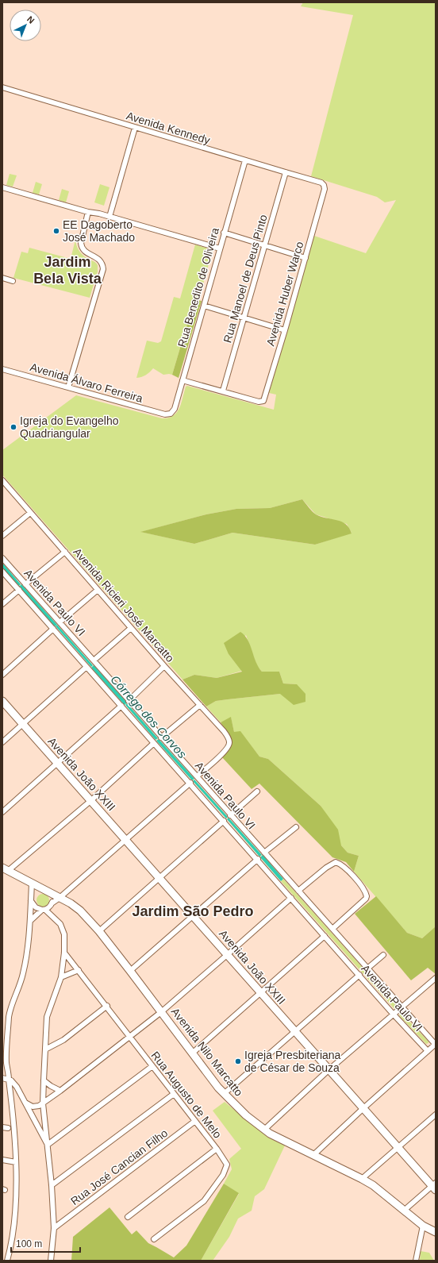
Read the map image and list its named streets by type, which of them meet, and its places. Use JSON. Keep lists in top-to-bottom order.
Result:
{
  "streets": {
    "street": [
      "Avenida Kennedy",
      "Rua Manoel de Deus Pinto",
      "Rua Benedito de Oliveira",
      "Avenida Huber Warco",
      "Avenida Álvaro Ferreira",
      "Avenida Paulo VI",
      "Avenida Ricieri José Marcatto",
      "Avenida João XXIII",
      "Avenida Nilo Marcatto",
      "Rua Augusto de Melo",
      "Rua José Cancian Filho"
    ]
  },
  "crossings": [
    ["Avenida Kennedy", "Rua Manoel de Deus Pinto"],
    ["Avenida Kennedy", "Rua Benedito de Oliveira"],
    ["Avenida Kennedy", "Avenida Huber Warco"],
    ["Rua Manoel de Deus Pinto", "Avenida Huber Warco"],
    ["Rua Benedito de Oliveira", "Avenida Álvaro Ferreira"],
    ["Avenida Paulo VI", "Avenida Ricieri José Marcatto"],
    ["Rua Augusto de Melo", "Rua José Cancian Filho"]
  ],
  "districts": ["Jardim Bela Vista", "Jardim São Pedro"],
  "water": ["Córrego dos Corvos"],
  "places": ["EE Dagoberto José Machado", "Igreja do Evangelho Quadriangular", "Igreja Presbiteriana de César de Souza"],
  "scale_bar": "100 m",
  "north": "top right"
}
